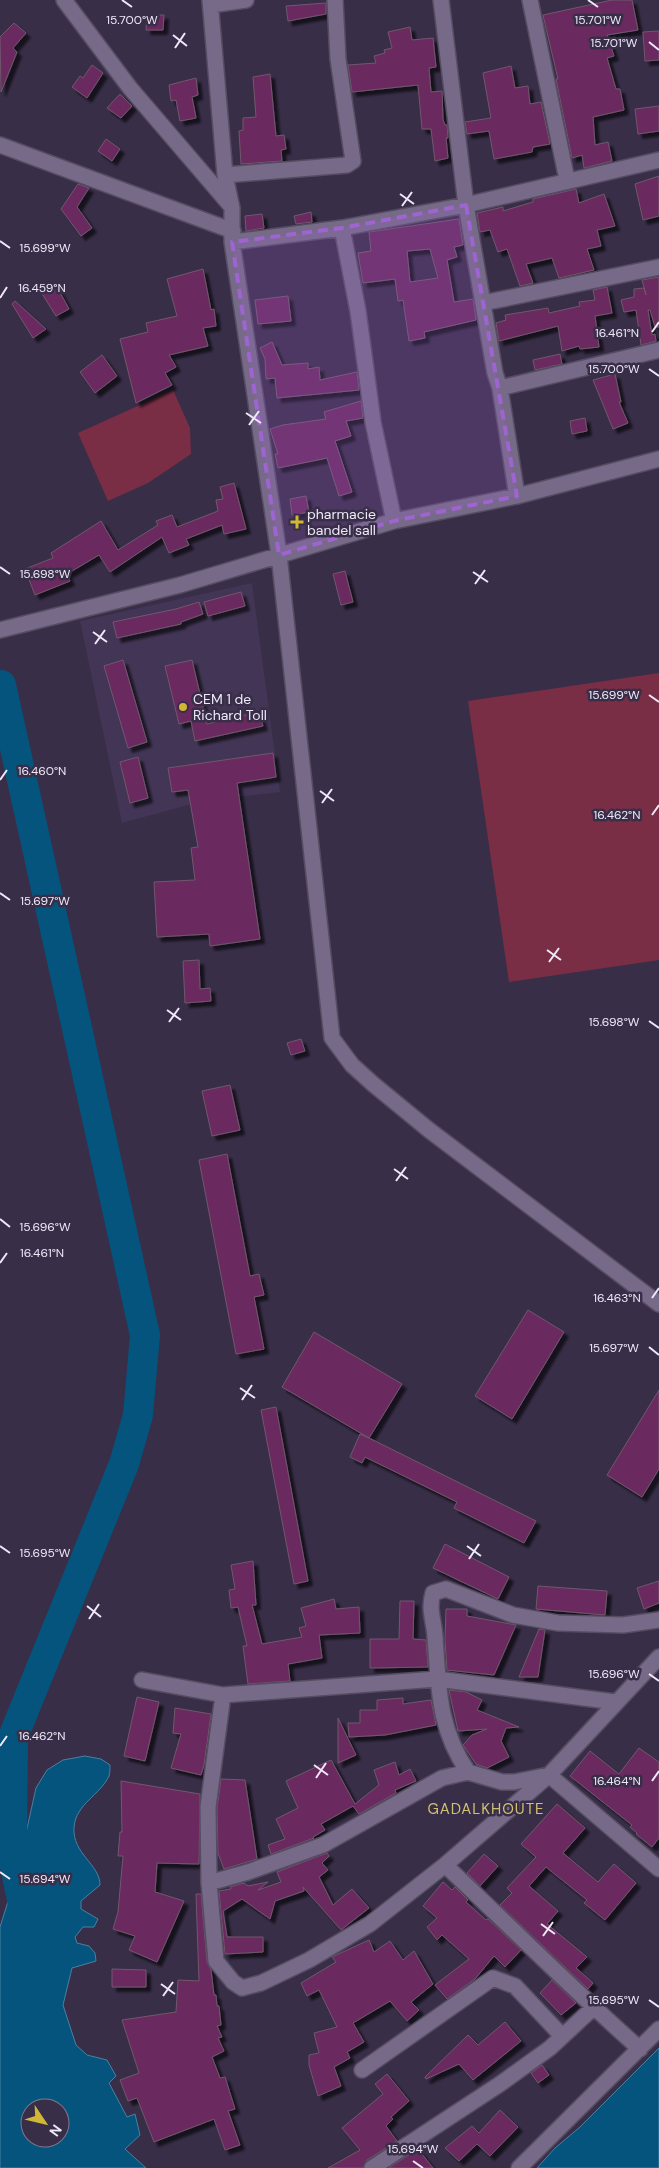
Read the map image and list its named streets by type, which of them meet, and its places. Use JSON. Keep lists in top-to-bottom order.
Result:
{
  "districts": ["GADALKHOUTE"],
  "places": {
    "health": ["pharmacie bandel sall"],
    "other": ["CEM 1 de Richard Toll"]
  },
  "north": "bottom right",
  "coordinates": [
    "15.700°W",
    "15.701°W",
    "15.699°W",
    "16.459°N",
    "16.461°N",
    "15.698°W",
    "16.460°N",
    "16.462°N",
    "15.697°W",
    "15.696°W",
    "16.463°N",
    "15.695°W",
    "16.464°N",
    "15.694°W"
  ]
}
